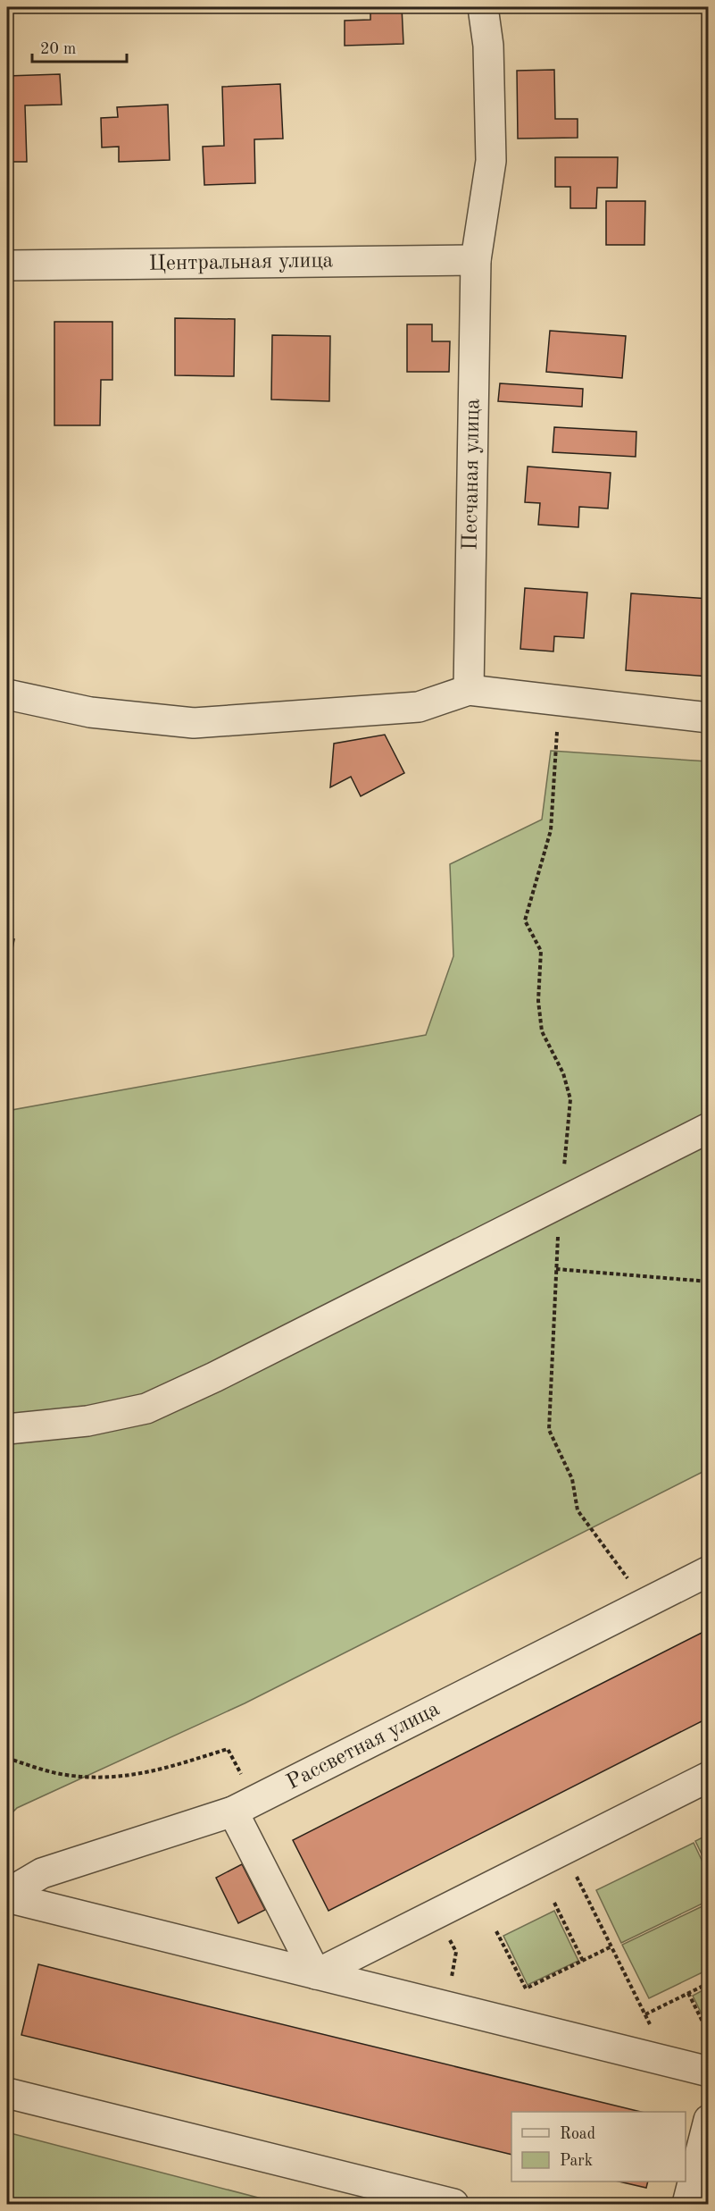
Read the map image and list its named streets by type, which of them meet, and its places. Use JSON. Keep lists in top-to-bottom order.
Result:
{
  "streets": {
    "street": ["Центральная улица", "Песчаная улица", "Рассветная улица"]
  },
  "crossings": [
    ["Центральная улица", "Песчаная улица"]
  ],
  "legend": ["Road", "Park"],
  "scale_bar": "20 m"
}
